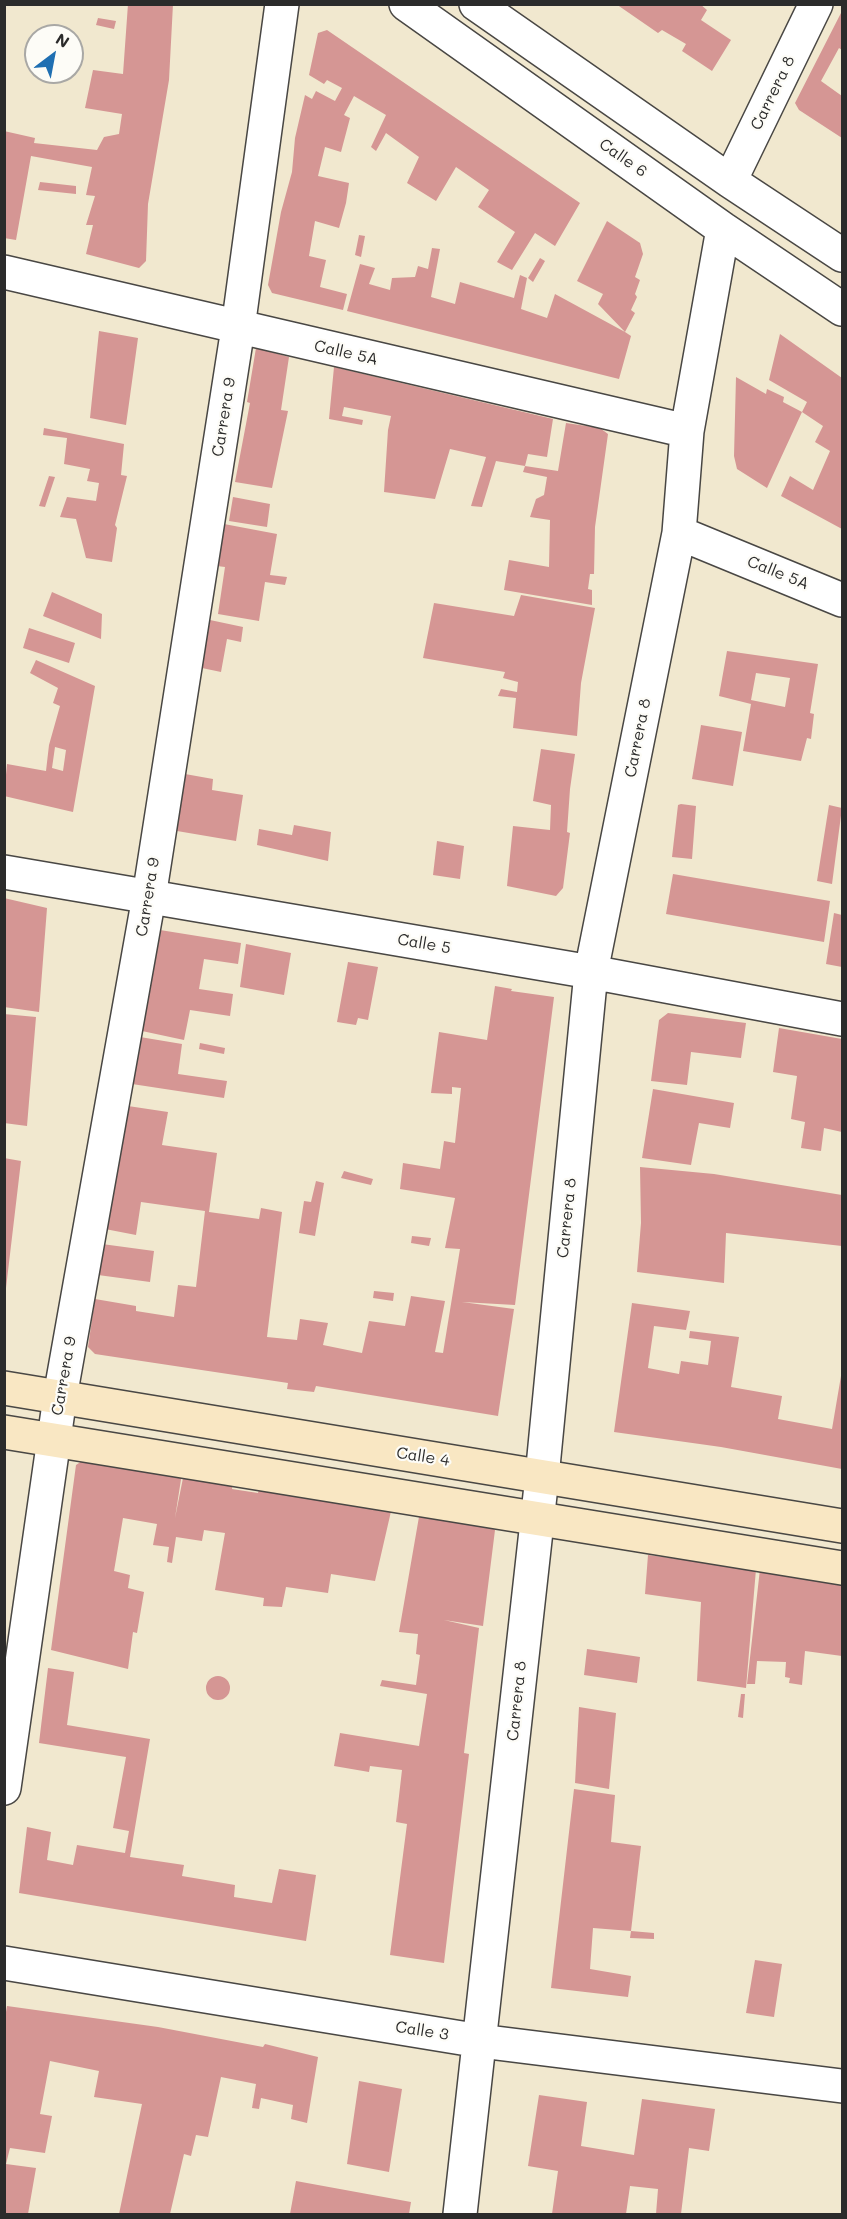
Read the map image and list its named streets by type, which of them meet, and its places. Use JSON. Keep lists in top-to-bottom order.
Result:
{
  "streets": {
    "street": [
      "Carrera 8",
      "Calle 6",
      "Calle 5A",
      "Carrera 9",
      "Calle 5",
      "Calle 4",
      "Calle 3"
    ]
  },
  "crossings": [
    ["Carrera 8", "Calle 6"],
    ["Carrera 8", "Calle 5A"],
    ["Carrera 8", "Calle 5"],
    ["Carrera 8", "Calle 4"],
    ["Carrera 8", "Calle 3"],
    ["Calle 5A", "Carrera 9"],
    ["Carrera 9", "Calle 5"],
    ["Carrera 9", "Calle 4"]
  ],
  "north": "top right"
}
